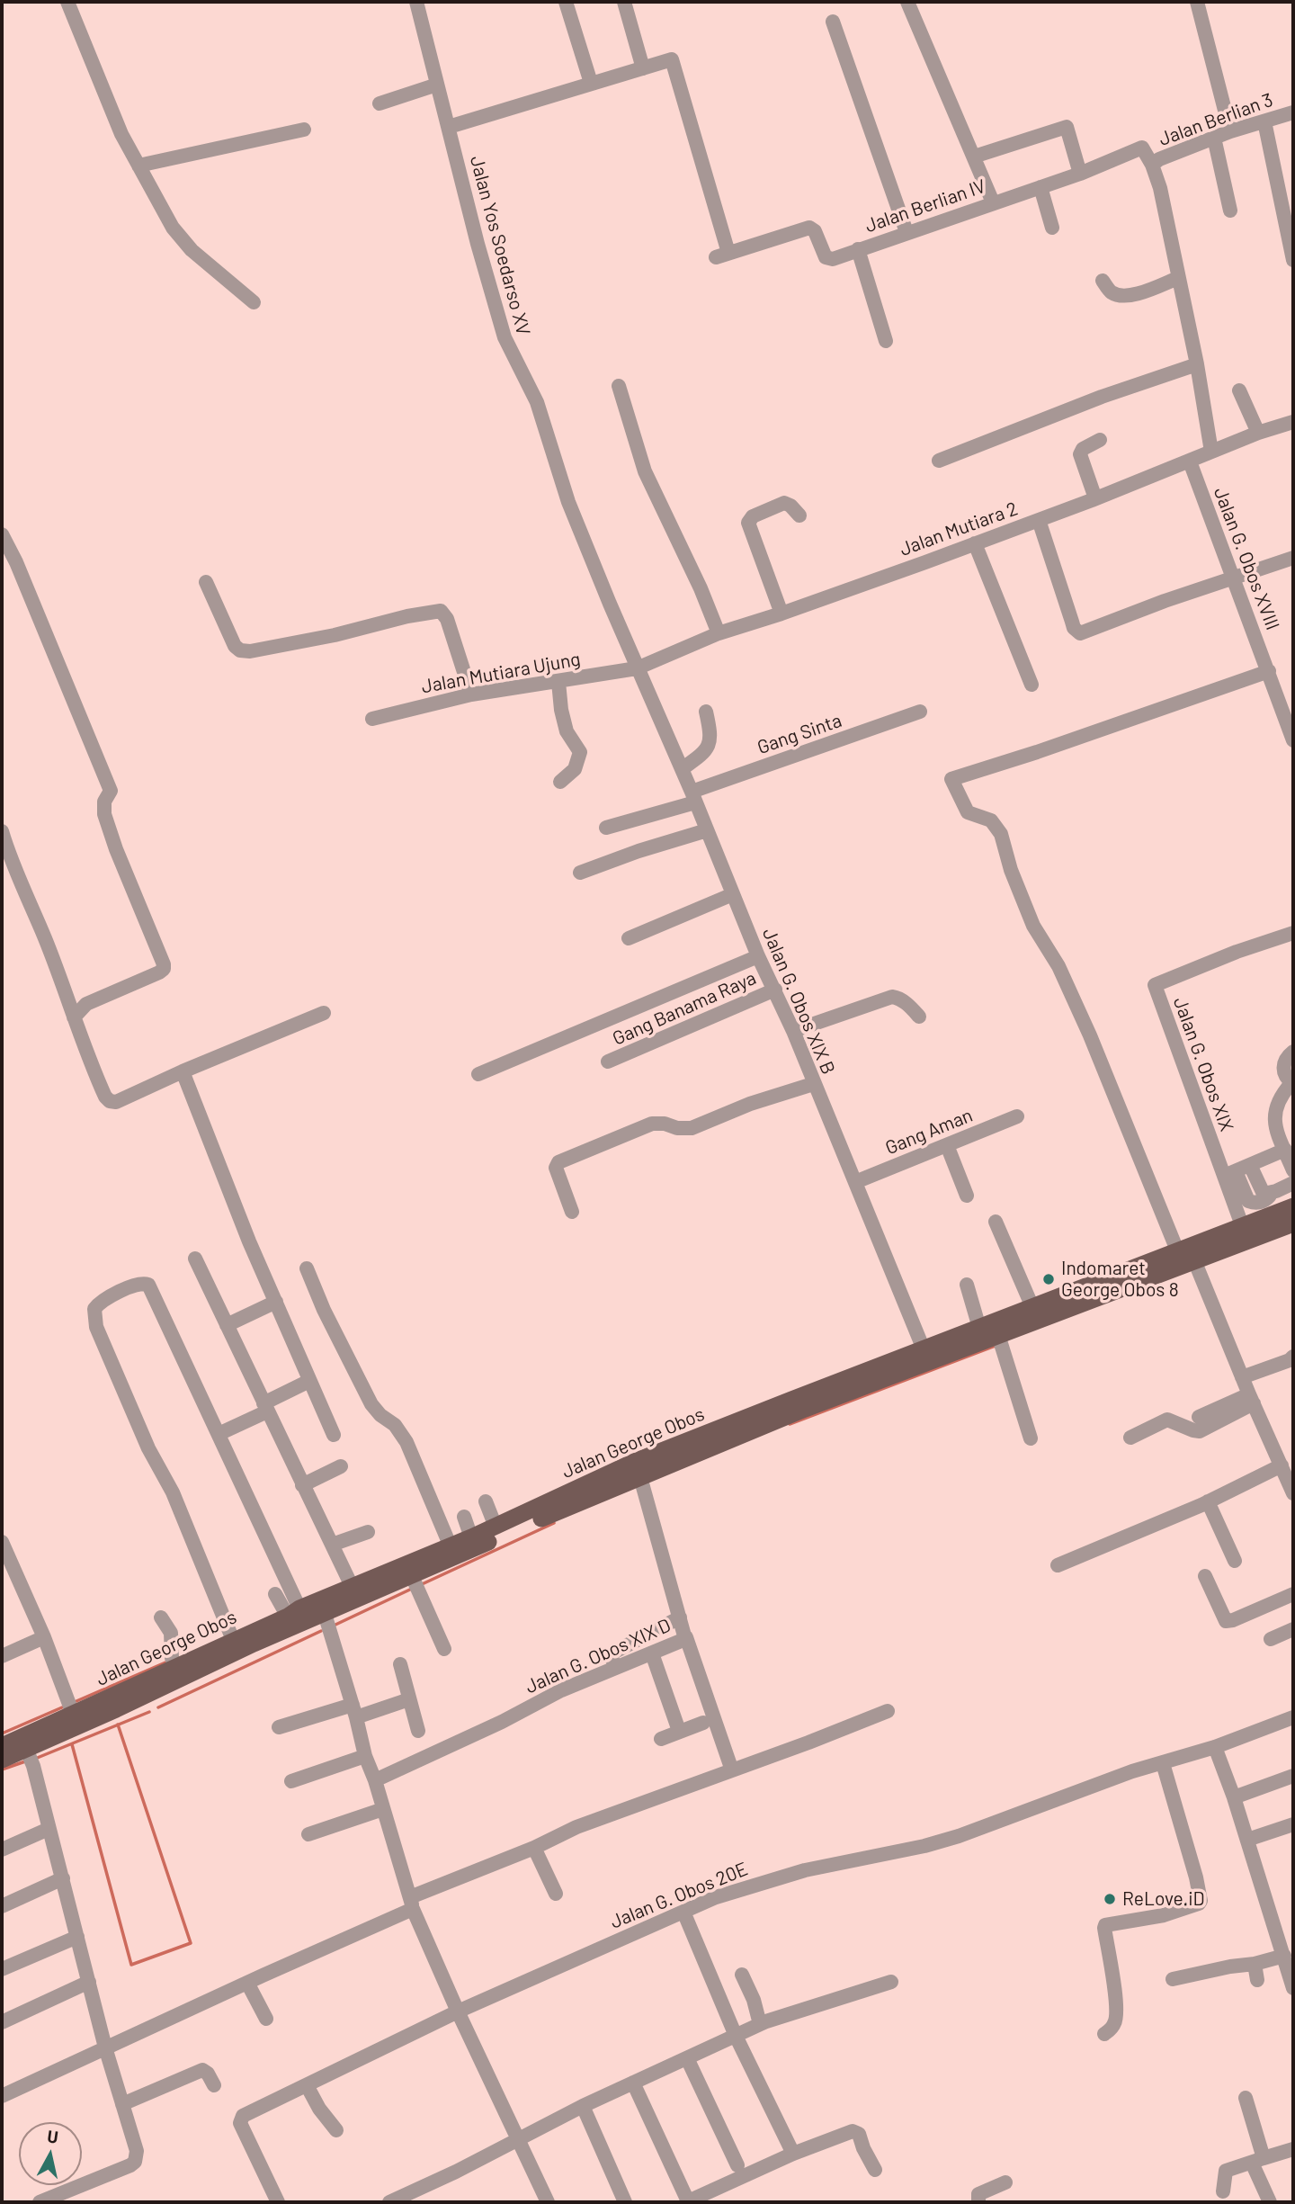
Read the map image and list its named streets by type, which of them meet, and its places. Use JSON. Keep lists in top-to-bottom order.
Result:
{
  "streets": {
    "main road": ["Jalan George Obos"],
    "street": [
      "Jalan Berlian 3",
      "Jalan Berlian IV",
      "Jalan Yos Soedarso XV",
      "Jalan Mutiara 2",
      "Jalan G. Obos XVIII",
      "Jalan Mutiara Ujung",
      "Gang Sinta",
      "Jalan G. Obos XIX B",
      "Gang Banama Raya",
      "Jalan G. Obos XIX",
      "Gang Aman",
      "Jalan G. Obos XIX D",
      "Jalan G. Obos 20E"
    ]
  },
  "crossings": [
    ["Jalan Berlian 3", "Jalan Berlian IV"],
    ["Jalan Yos Soedarso XV", "Jalan Mutiara 2"],
    ["Jalan Yos Soedarso XV", "Jalan Mutiara Ujung"],
    ["Jalan Yos Soedarso XV", "Jalan G. Obos XIX B"],
    ["Jalan Mutiara 2", "Jalan G. Obos XVIII"],
    ["Jalan Mutiara 2", "Jalan Mutiara Ujung"],
    ["Jalan Mutiara 2", "Jalan G. Obos XIX B"],
    ["Jalan Mutiara Ujung", "Jalan G. Obos XIX B"],
    ["Gang Sinta", "Jalan G. Obos XIX B"],
    ["Jalan G. Obos XIX B", "Gang Banama Raya"],
    ["Jalan G. Obos XIX B", "Gang Aman"],
    ["Jalan G. Obos XIX B", "Jalan George Obos"],
    ["Jalan G. Obos XIX", "Jalan George Obos"],
    ["Jalan George Obos", "Jalan G. Obos XIX D"]
  ],
  "places": ["Indomaret George Obos 8", "ReLove.iD"],
  "north": "top"
}
